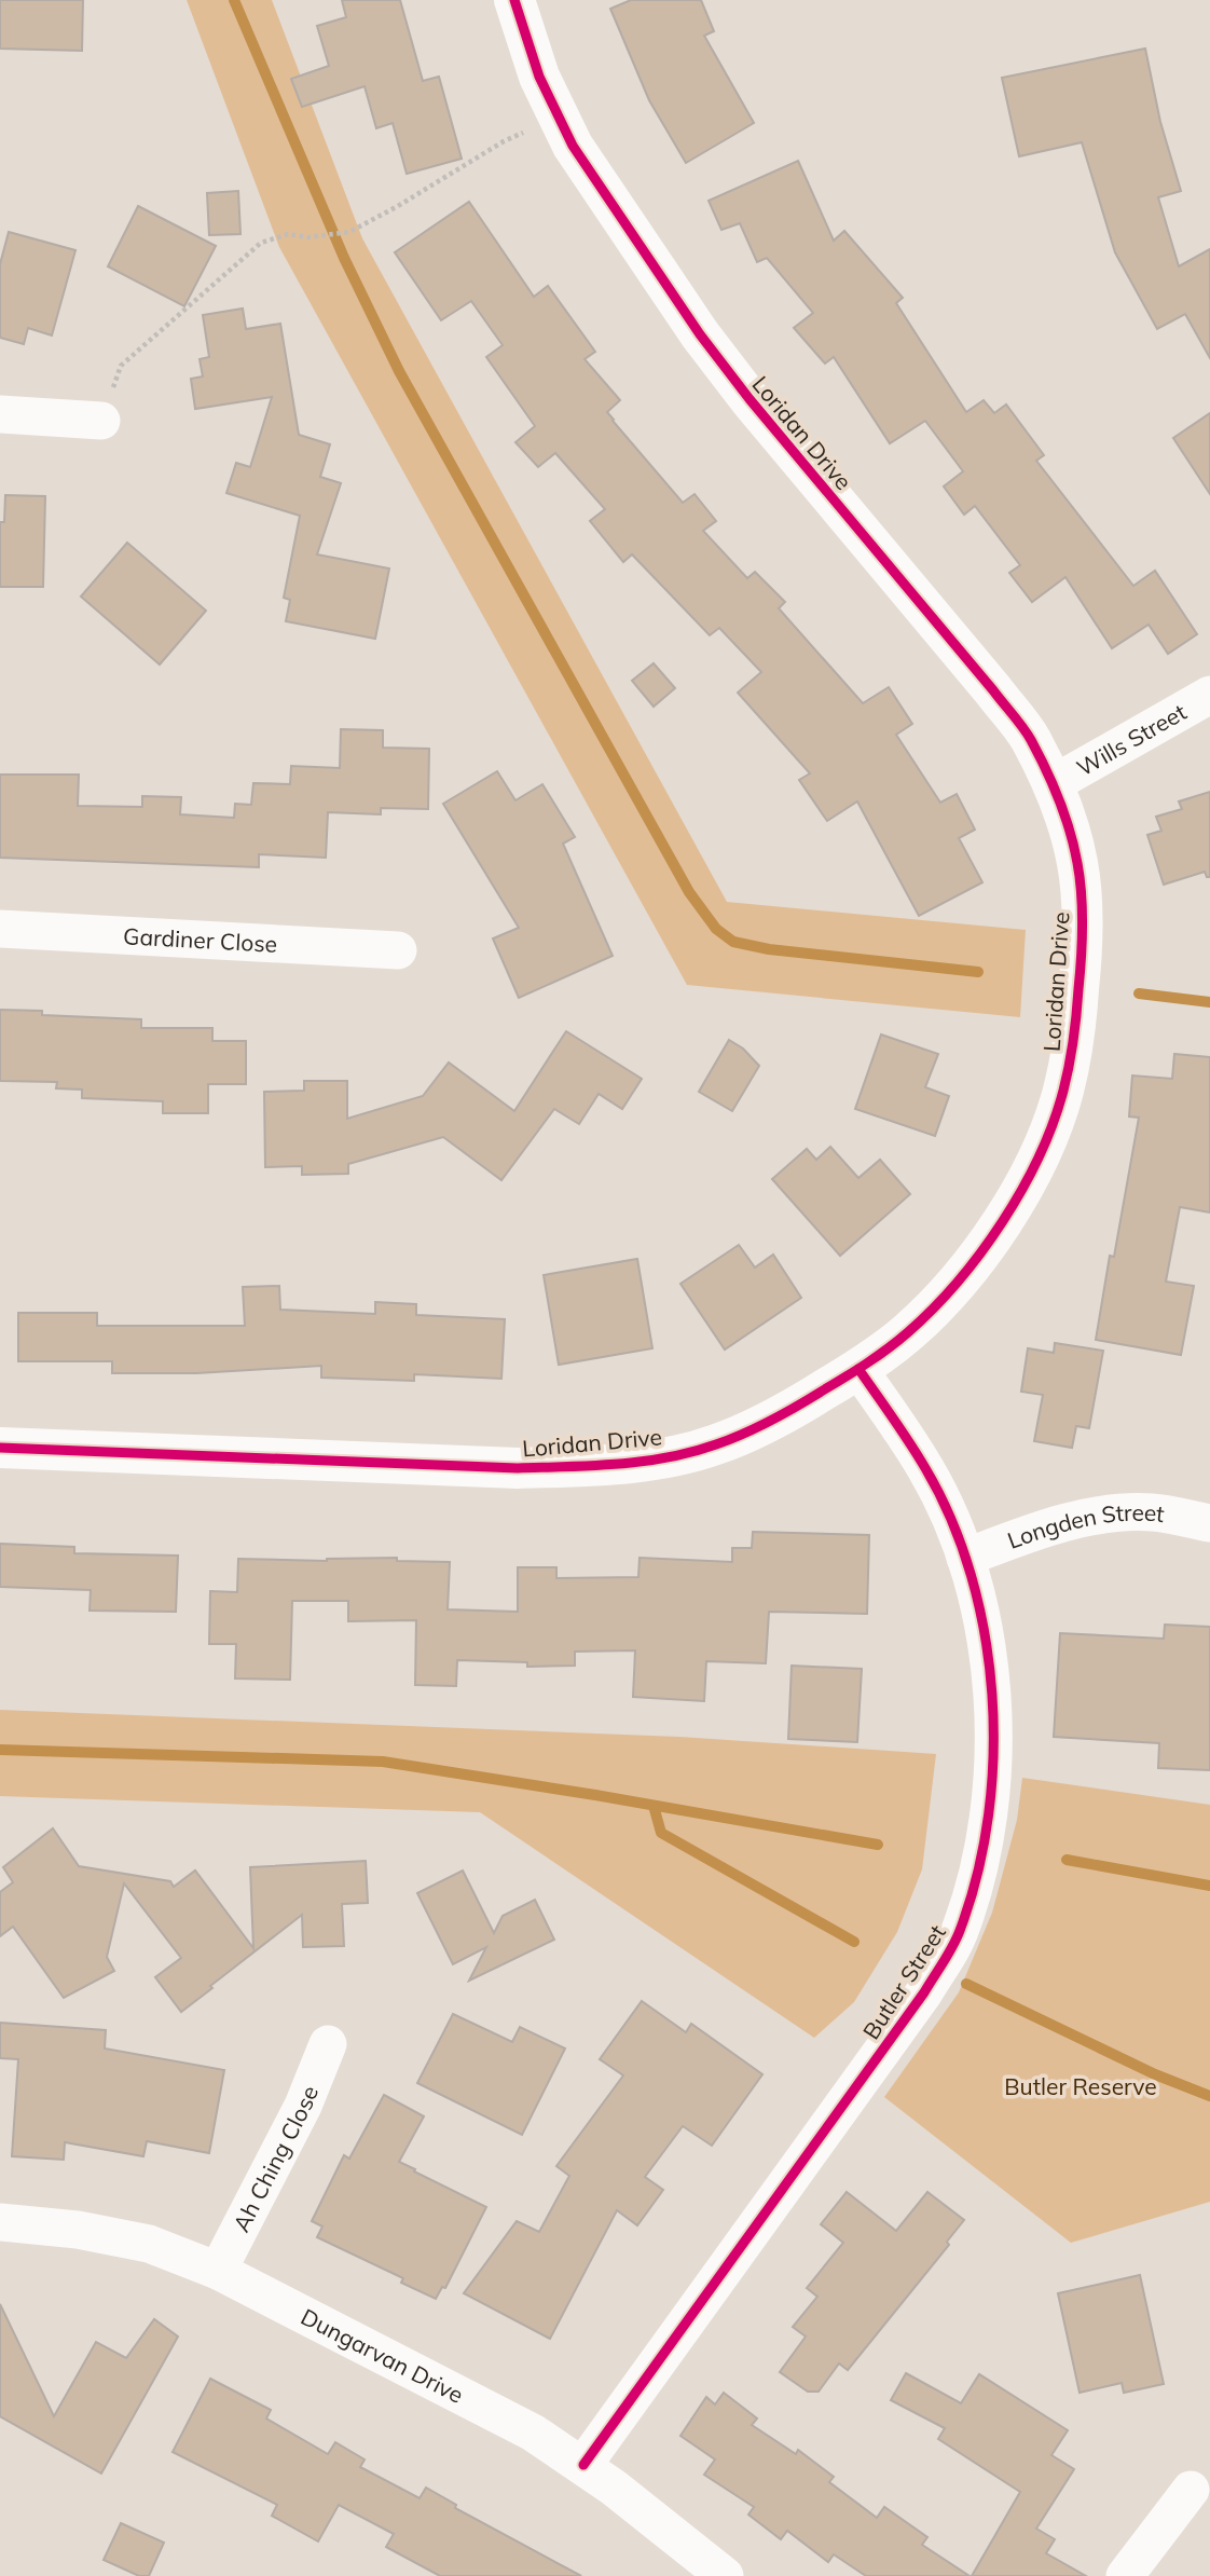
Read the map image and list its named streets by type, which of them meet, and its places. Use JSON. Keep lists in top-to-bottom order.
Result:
{
  "streets": {
    "street": [
      "Loridan Drive",
      "Wills Street",
      "Gardiner Close",
      "Longden Street",
      "Butler Street",
      "Ah Ching Close",
      "Dungarvan Drive"
    ]
  },
  "crossings": [
    ["Loridan Drive", "Wills Street"],
    ["Loridan Drive", "Butler Street"],
    ["Longden Street", "Butler Street"],
    ["Butler Street", "Dungarvan Drive"],
    ["Ah Ching Close", "Dungarvan Drive"]
  ],
  "parks": ["Butler Reserve"]
}
